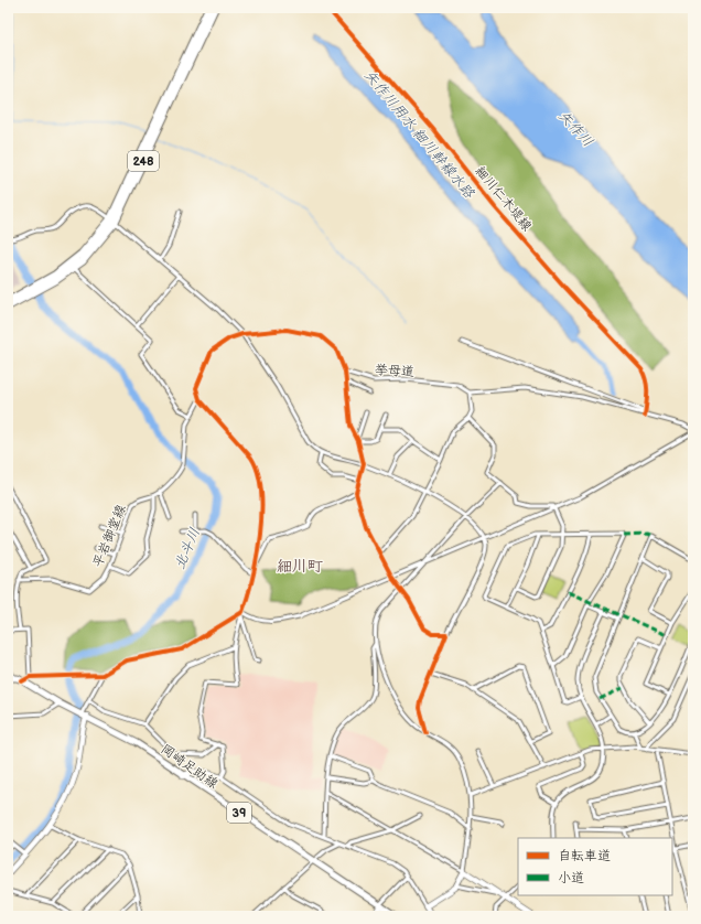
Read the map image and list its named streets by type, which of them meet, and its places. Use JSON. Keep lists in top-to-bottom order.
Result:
{
  "streets": {
    "highway": ["248"],
    "main road": ["岡崎足助線", "39"],
    "street": ["細川仁木堤線", "挙母道", "平岩御堂線"]
  },
  "crossings": [
    ["細川仁木堤線", "挙母道"]
  ],
  "districts": ["細川町"],
  "water": ["矢作川", "矢作川用水 細川幹線水路", "北斗川"],
  "legend": ["自転車道", "小道"]
}
